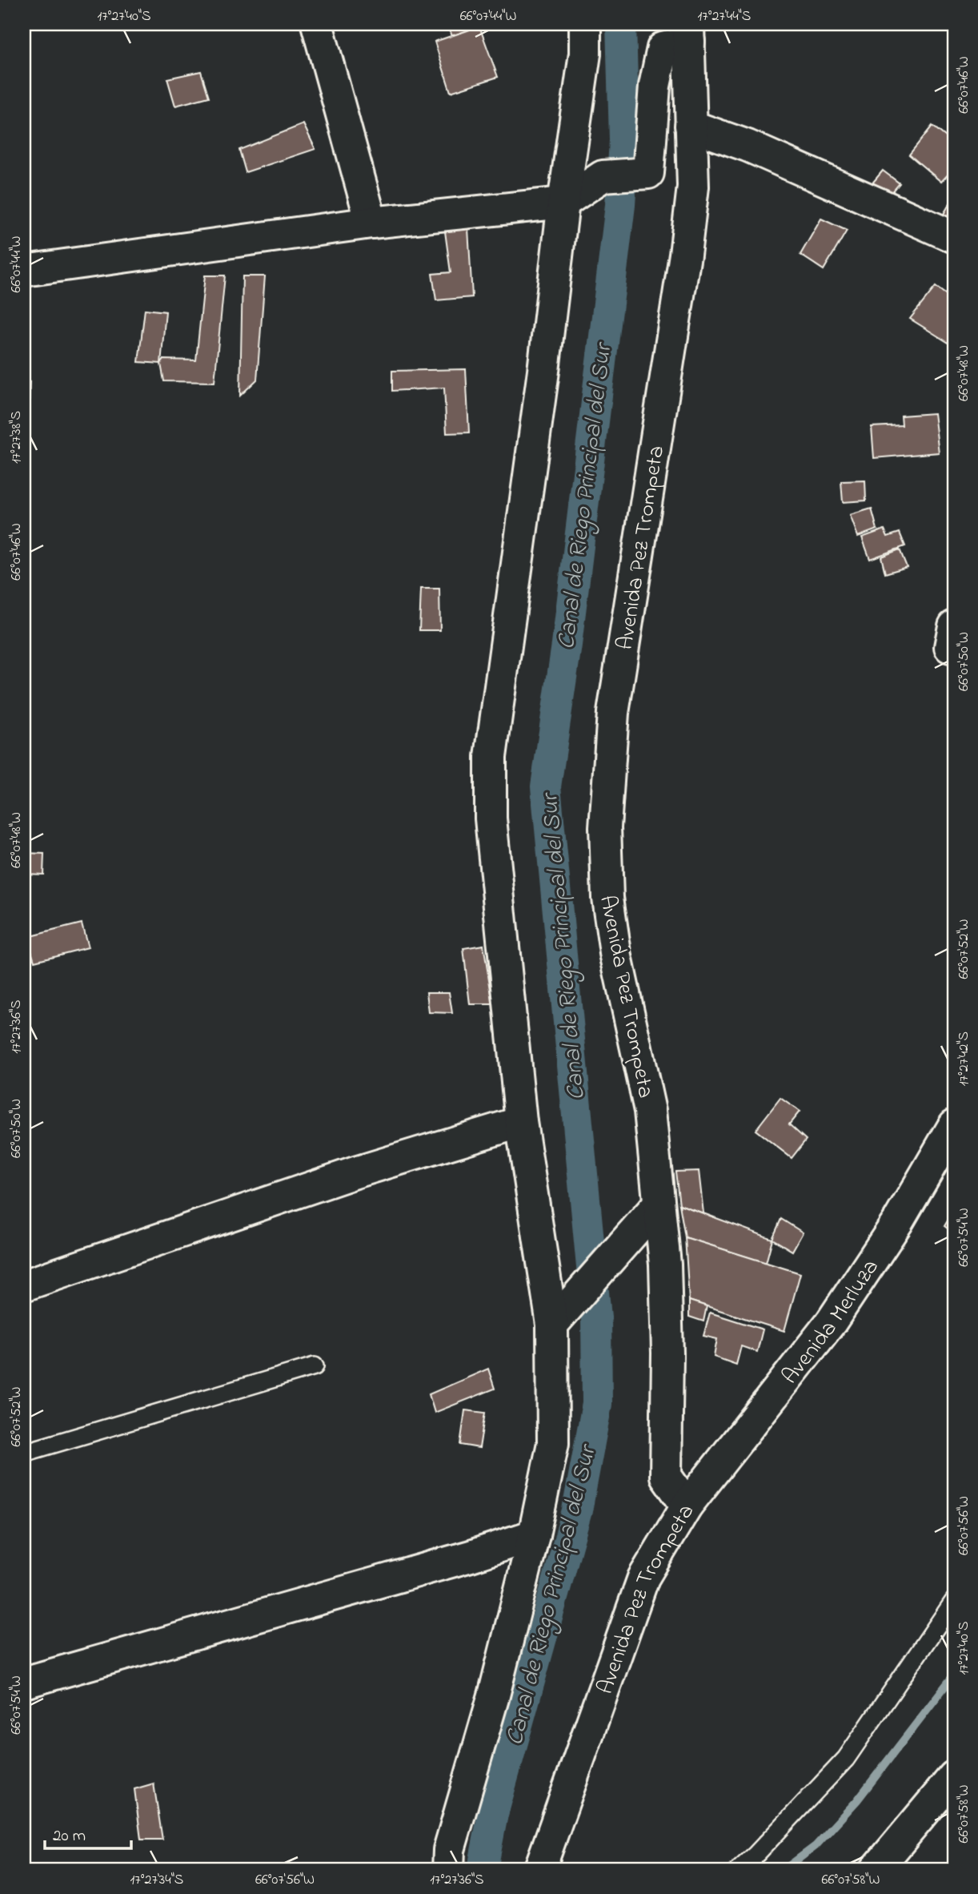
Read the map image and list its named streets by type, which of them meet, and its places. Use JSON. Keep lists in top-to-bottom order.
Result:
{
  "streets": {
    "street": ["Avenida Pez Trompeta", "Avenida Merluza"]
  },
  "crossings": [
    ["Avenida Pez Trompeta", "Avenida Merluza"]
  ],
  "water": ["Canal de Riego Principal del Sur"],
  "scale_bar": "20 m",
  "coordinates": [
    "17°27'40\"S",
    "66°07'44\"W",
    "17°27'44\"S",
    "66°07'46\"W",
    "66°07'48\"W",
    "17°27'38\"S",
    "66°07'50\"W",
    "66°07'52\"W",
    "17°27'36\"S",
    "17°27'42\"S",
    "66°07'54\"W",
    "66°07'56\"W",
    "66°07'58\"W",
    "17°27'34\"S"
  ]
}
